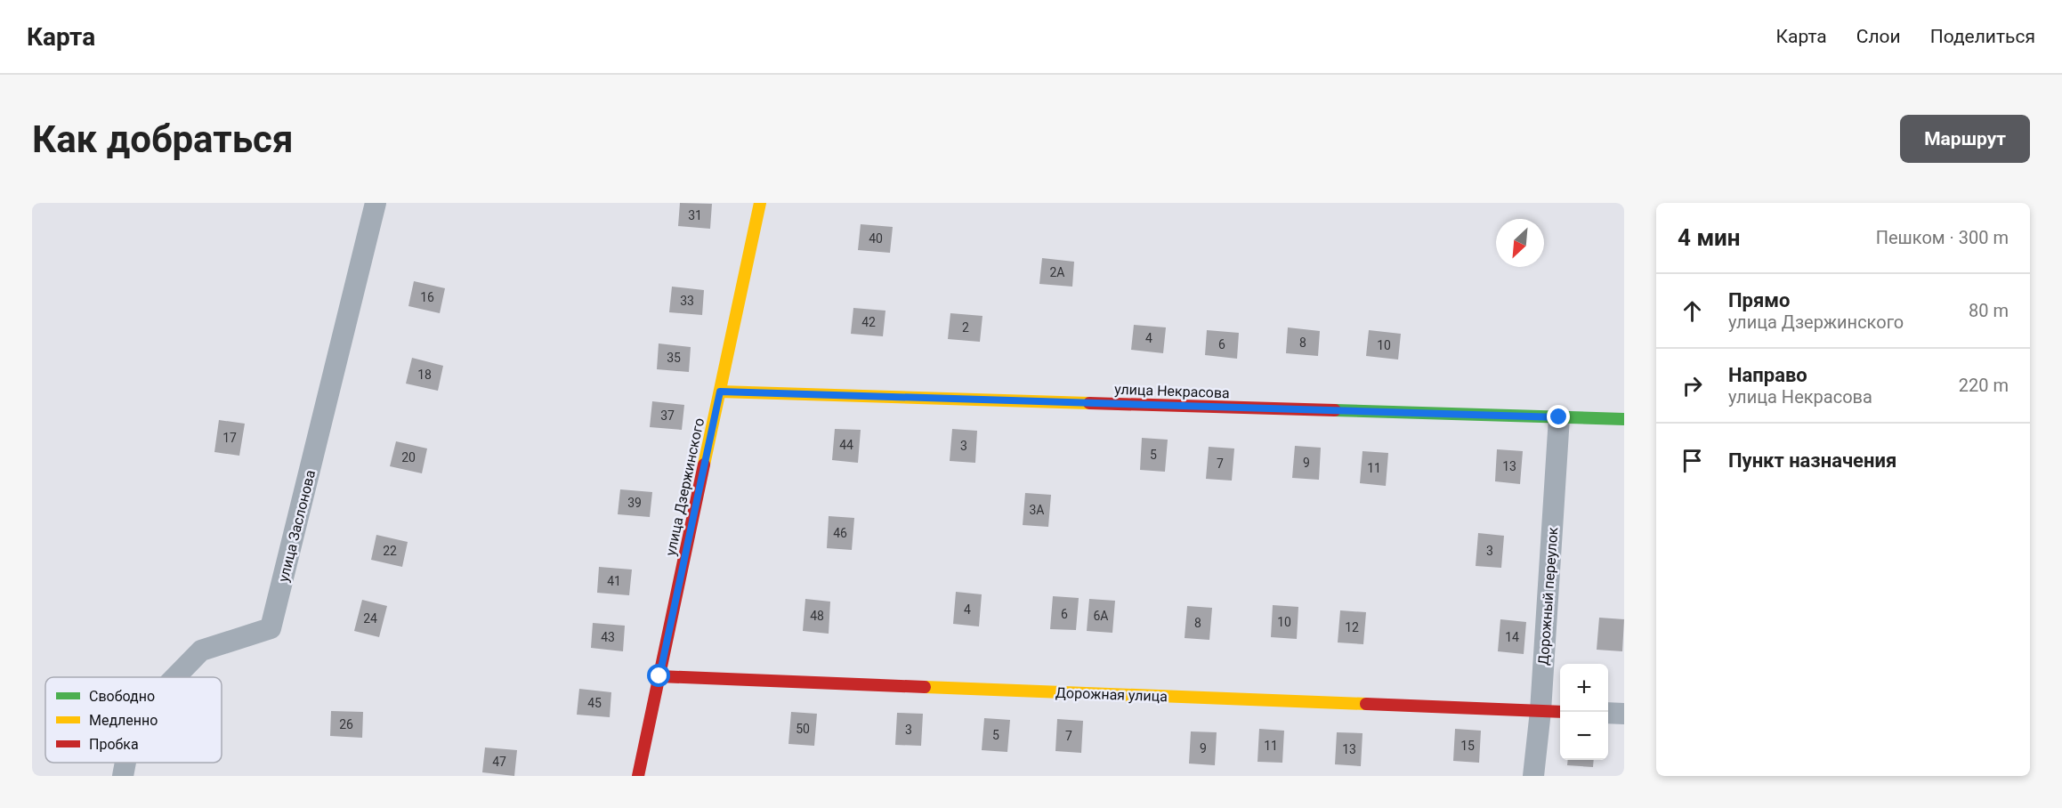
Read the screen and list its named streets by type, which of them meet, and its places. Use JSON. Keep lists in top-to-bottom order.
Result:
{
  "streets": {
    "street": [
      "улица Некрасова",
      "улица Дзержинского",
      "улица Заслонова",
      "Дорожный переулок",
      "Дорожная улица"
    ]
  },
  "crossings": [
    ["улица Некрасова", "улица Дзержинского"],
    ["улица Некрасова", "Дорожный переулок"],
    ["улица Дзержинского", "Дорожная улица"],
    ["Дорожный переулок", "Дорожная улица"]
  ],
  "house_numbers": [
    "31",
    "40",
    "2А",
    "16",
    "33",
    "42",
    "2",
    "4",
    "8",
    "6",
    "10",
    "35",
    "18",
    "37",
    "17",
    "44",
    "3",
    "5",
    "20",
    "9",
    "7",
    "13",
    "11",
    "39",
    "3А",
    "46",
    "22",
    "3",
    "41",
    "4",
    "6",
    "48",
    "6А",
    "24",
    "10",
    "8",
    "12",
    "43",
    "14",
    "45",
    "26",
    "50",
    "3",
    "5",
    "7",
    "11",
    "15",
    "9",
    "13",
    "47"
  ],
  "legend": ["Свободно", "Медленно", "Пробка"],
  "north": "bottom left",
  "page": {
    "header": "Карта",
    "nav": ["Карта", "Слои", "Поделиться"],
    "buttons": "Маршрут",
    "title": "Как добраться",
    "heading": ["4 мин", "Пешком · 300 m"],
    "list": [
      ["Прямо", "улица Дзержинского", "80 m"],
      ["Направо", "улица Некрасова", "220 m"],
      "Пункт назначения"
    ],
    "map_buttons": ["+", "−"]
  }
}
